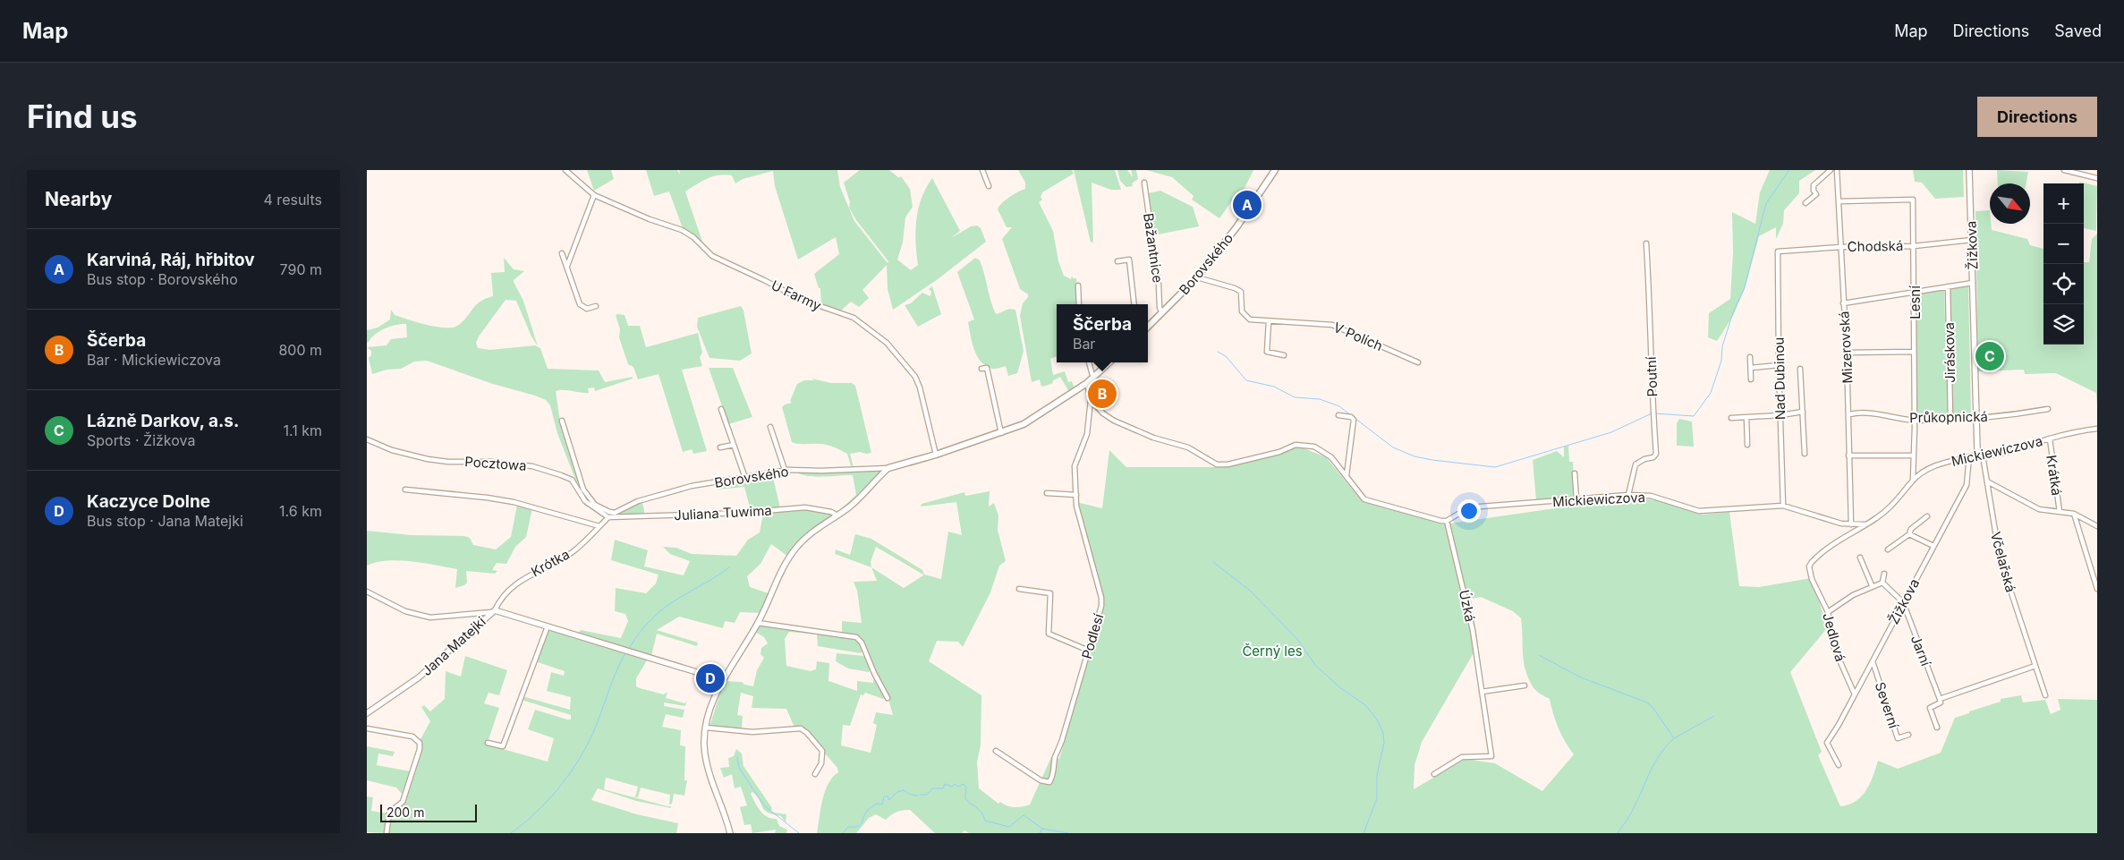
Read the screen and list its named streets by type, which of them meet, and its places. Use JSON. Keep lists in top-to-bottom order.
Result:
{
  "streets": {
    "main road": ["Borovského"],
    "street": [
      "Žižkova",
      "Chodská",
      "Bažantnice",
      "U Farmy",
      "Lesní",
      "V Polích",
      "Mizerovská",
      "Jiráskova",
      "Poutní",
      "Nad Dubinou",
      "Průkopnická",
      "Mickiewiczova",
      "Pocztowa",
      "Krátká",
      "Juliana Tuwima",
      "Včelařská",
      "Krótka",
      "Úzká",
      "Podlesí",
      "Jedlová",
      "Jana Matejki",
      "Jarní",
      "Severní"
    ]
  },
  "crossings": [
    ["Žižkova", "Chodská"],
    ["Žižkova", "Průkopnická"],
    ["Žižkova", "Mickiewiczova"],
    ["Žižkova", "Jedlová"],
    ["Žižkova", "Jarní"],
    ["Žižkova", "Severní"],
    ["Chodská", "Lesní"],
    ["Chodská", "Mizerovská"],
    ["Chodská", "Nad Dubinou"],
    ["Bažantnice", "Borovského"],
    ["Borovského", "V Polích"],
    ["Lesní", "Mizerovská"],
    ["Lesní", "Průkopnická"],
    ["Lesní", "Mickiewiczova"],
    ["Mizerovská", "Průkopnická"],
    ["Mizerovská", "Mickiewiczova"],
    ["Jiráskova", "Průkopnická"],
    ["Poutní", "Mickiewiczova"],
    ["Nad Dubinou", "Mickiewiczova"],
    ["Mickiewiczova", "Krátká"],
    ["Mickiewiczova", "Včelařská"],
    ["Mickiewiczova", "Úzká"],
    ["Mickiewiczova", "Jedlová"],
    ["Pocztowa", "Juliana Tuwima"],
    ["Pocztowa", "Krótka"],
    ["Juliana Tuwima", "Krótka"],
    ["Krótka", "Jana Matejki"]
  ],
  "parks": ["Černý les"],
  "scale_bar": "200 m",
  "north": "bottom right",
  "page": {
    "header": "Map",
    "nav": ["Map", "Directions", "Saved"],
    "buttons": "Directions",
    "title": "Find us",
    "heading": ["Nearby", "4 results"],
    "map_buttons": ["+", "−"],
    "pins": [
      "A",
      "C",
      "B",
      "D"
    ],
    "list": [
      {
        "mark": "A",
        "name": "Karviná, Ráj, hřbitov",
        "note": "Bus stop · Borovského",
        "value": "790 m"
      },
      {
        "mark": "B",
        "name": "Ščerba",
        "note": "Bar · Mickiewiczova",
        "value": "800 m"
      },
      {
        "mark": "C",
        "name": "Lázně Darkov, a.s.",
        "note": "Sports · Žižkova",
        "value": "1.1 km"
      },
      {
        "mark": "D",
        "name": "Kaczyce Dolne",
        "note": "Bus stop · Jana Matejki",
        "value": "1.6 km"
      }
    ],
    "popup": ["Ščerba", "Bar"],
    "scale": "200 m"
  }
}
